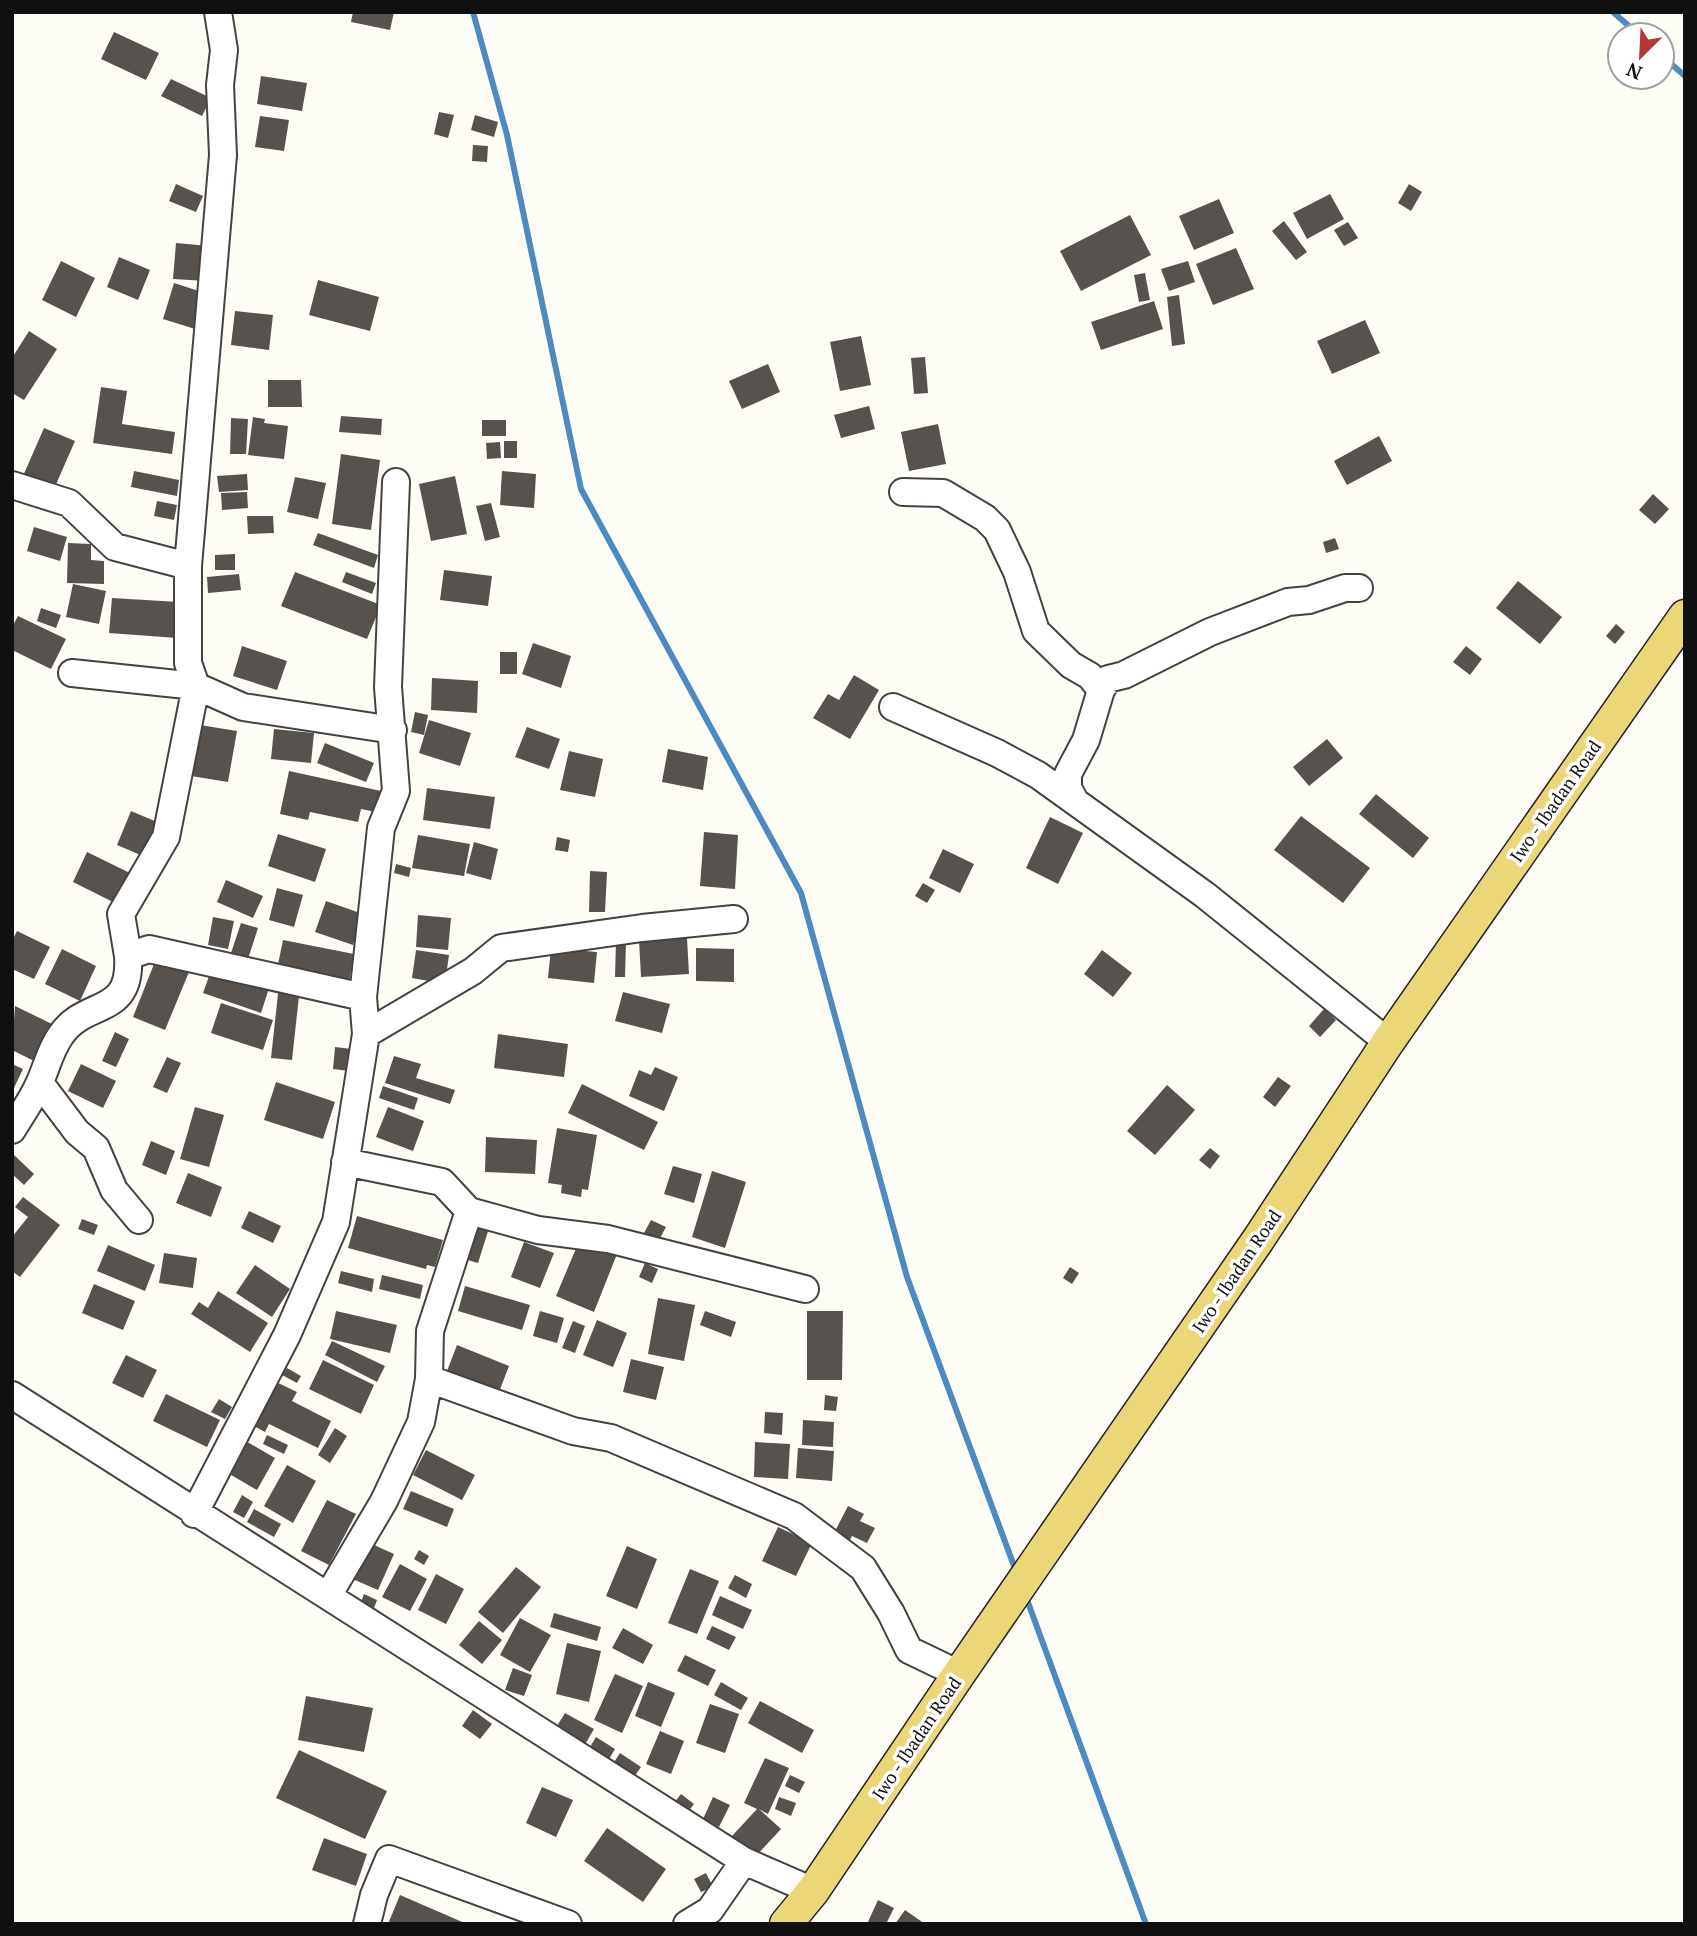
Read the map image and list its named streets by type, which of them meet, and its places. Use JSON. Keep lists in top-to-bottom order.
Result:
{
  "streets": {
    "main road": ["Iwo - Ibadan Road"]
  },
  "north": "bottom left"
}
